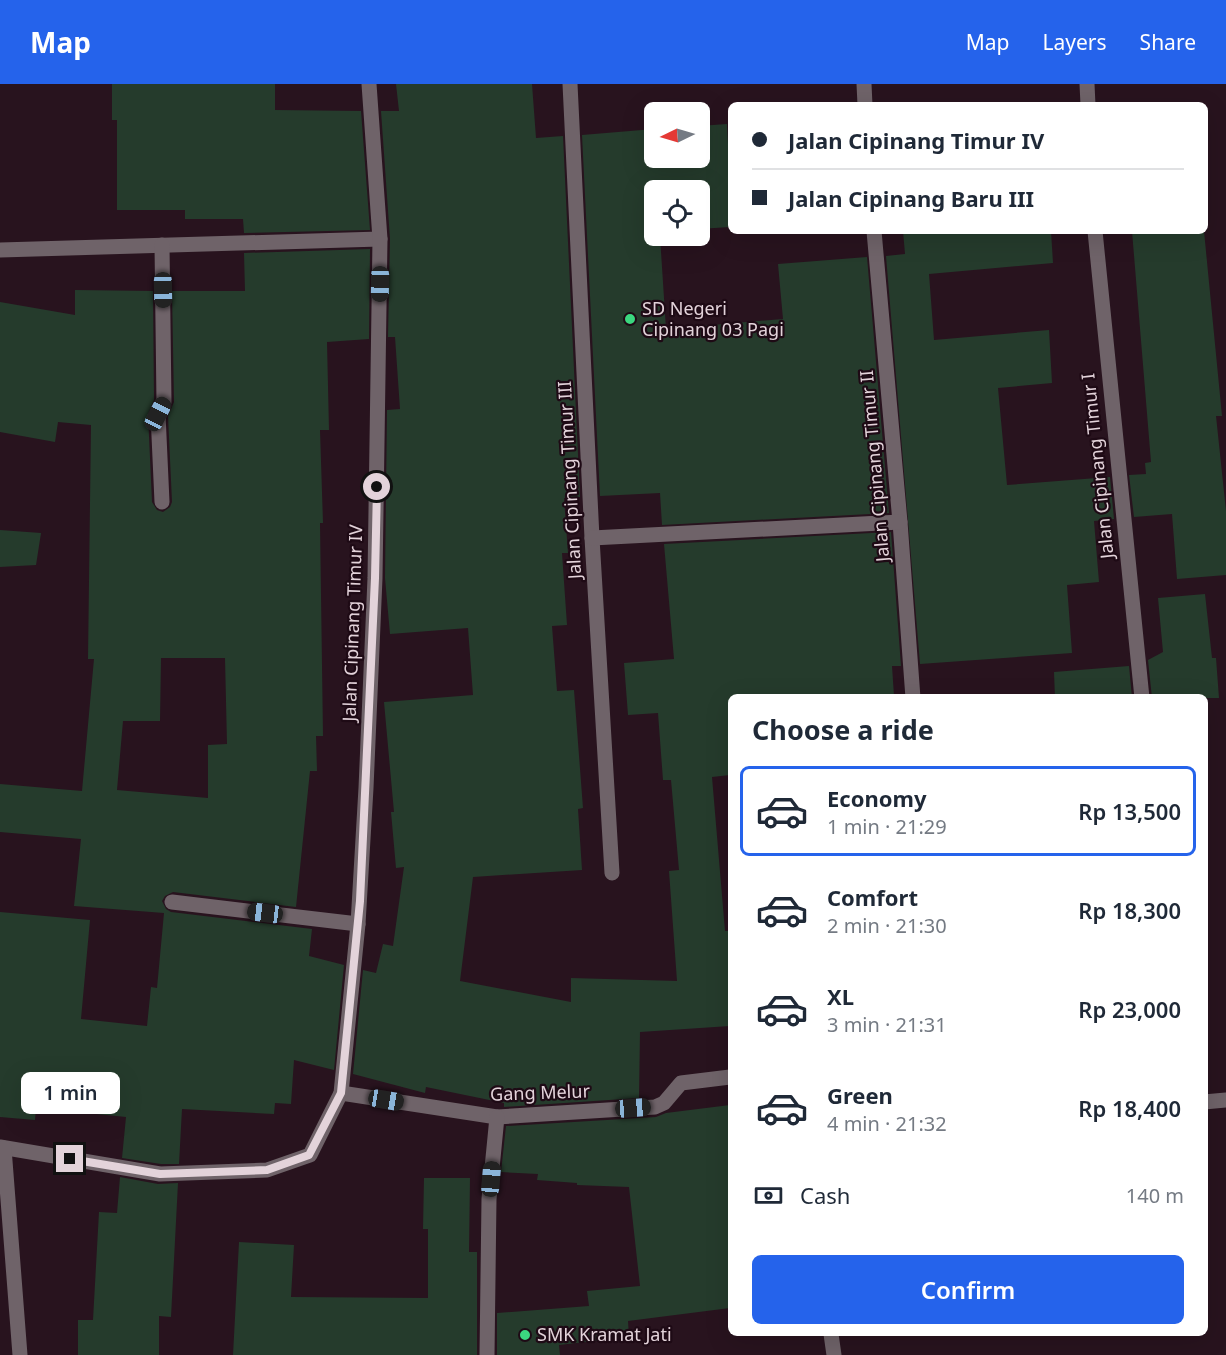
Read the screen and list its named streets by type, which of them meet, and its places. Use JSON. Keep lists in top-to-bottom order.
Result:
{
  "streets": {
    "street": [
      "Jalan Cipinang Timur II",
      "Jalan Cipinang Timur I",
      "Jalan Cipinang Timur III",
      "Jalan Cipinang Timur IV",
      "Gang Melur"
    ]
  },
  "crossings": [
    ["Jalan Cipinang Timur IV", "Gang Melur"]
  ],
  "places": ["SD Negeri Cipinang 03 Pagi", "SMK Kramat Jati"],
  "north": "left",
  "page": {
    "header": "Map",
    "nav": ["Map", "Layers", "Share"],
    "banner": ["Jalan Cipinang Timur IV", "Jalan Cipinang Baru III"],
    "heading": "Choose a ride",
    "list": [
      {
        "name": "Economy",
        "note": "1 min · 21:29",
        "value": "Rp 13,500"
      },
      {
        "name": "Comfort",
        "note": "2 min · 21:30",
        "value": "Rp 18,300"
      },
      {
        "name": "XL",
        "note": "3 min · 21:31",
        "value": "Rp 23,000"
      },
      {
        "name": "Green",
        "note": "4 min · 21:32",
        "value": "Rp 18,400"
      }
    ],
    "bubble": "1 min",
    "pay": ["Cash", "140 m"],
    "buttons": "Confirm"
  }
}
